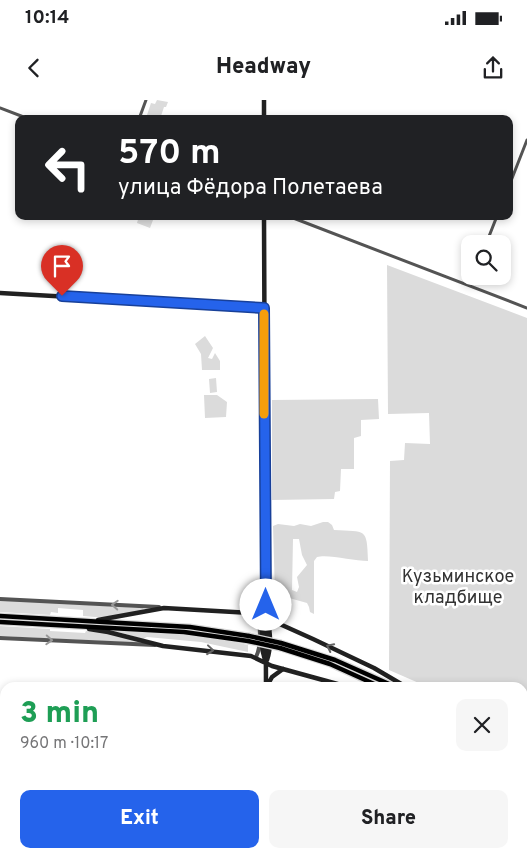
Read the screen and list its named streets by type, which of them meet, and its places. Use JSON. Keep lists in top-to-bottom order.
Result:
{
  "parks": ["Кузьминское кладбище"],
  "page": {
    "status": "10:14",
    "header": "Headway",
    "turn": ["570 m", "улица Фёдора Полетаева"],
    "heading": ["3 min", "960 m · 10:17"],
    "buttons": ["Exit", "Share"]
  }
}
